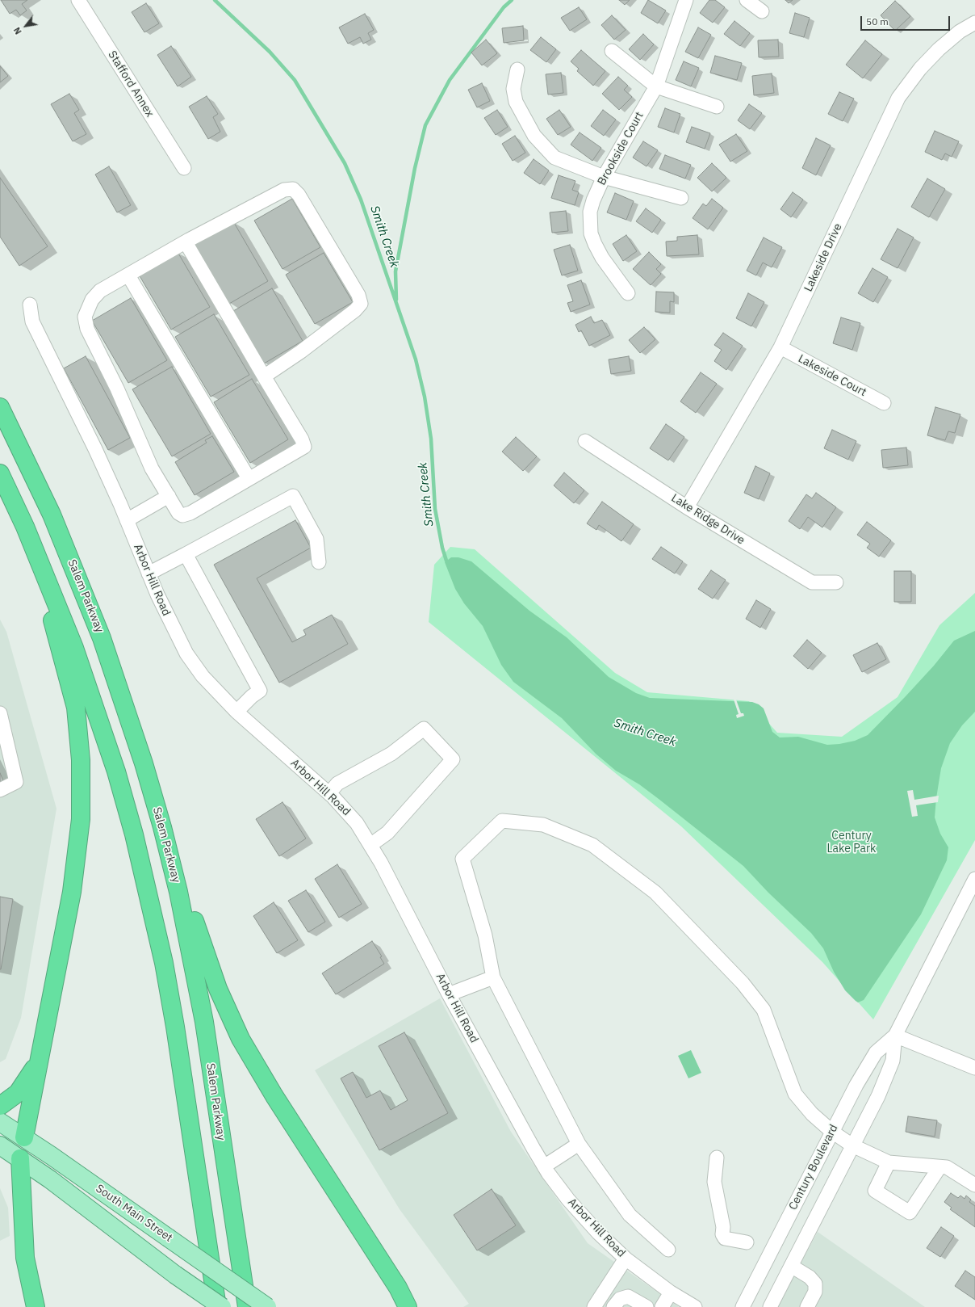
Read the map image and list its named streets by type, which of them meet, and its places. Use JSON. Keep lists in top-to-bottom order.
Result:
{
  "streets": {
    "highway": ["Salem Parkway"],
    "main road": ["South Main Street"],
    "street": [
      "Stafford Annex",
      "Brookside Court",
      "Lakeside Drive",
      "Lakeside Court",
      "Lake Ridge Drive",
      "Arbor Hill Road",
      "Century Boulevard"
    ]
  },
  "crossings": [
    ["Lakeside Drive", "Lakeside Court"],
    ["Lakeside Drive", "Lake Ridge Drive"]
  ],
  "water": ["Smith Creek"],
  "parks": ["Century Lake Park"],
  "scale_bar": "50 m",
  "north": "bottom left"
}
